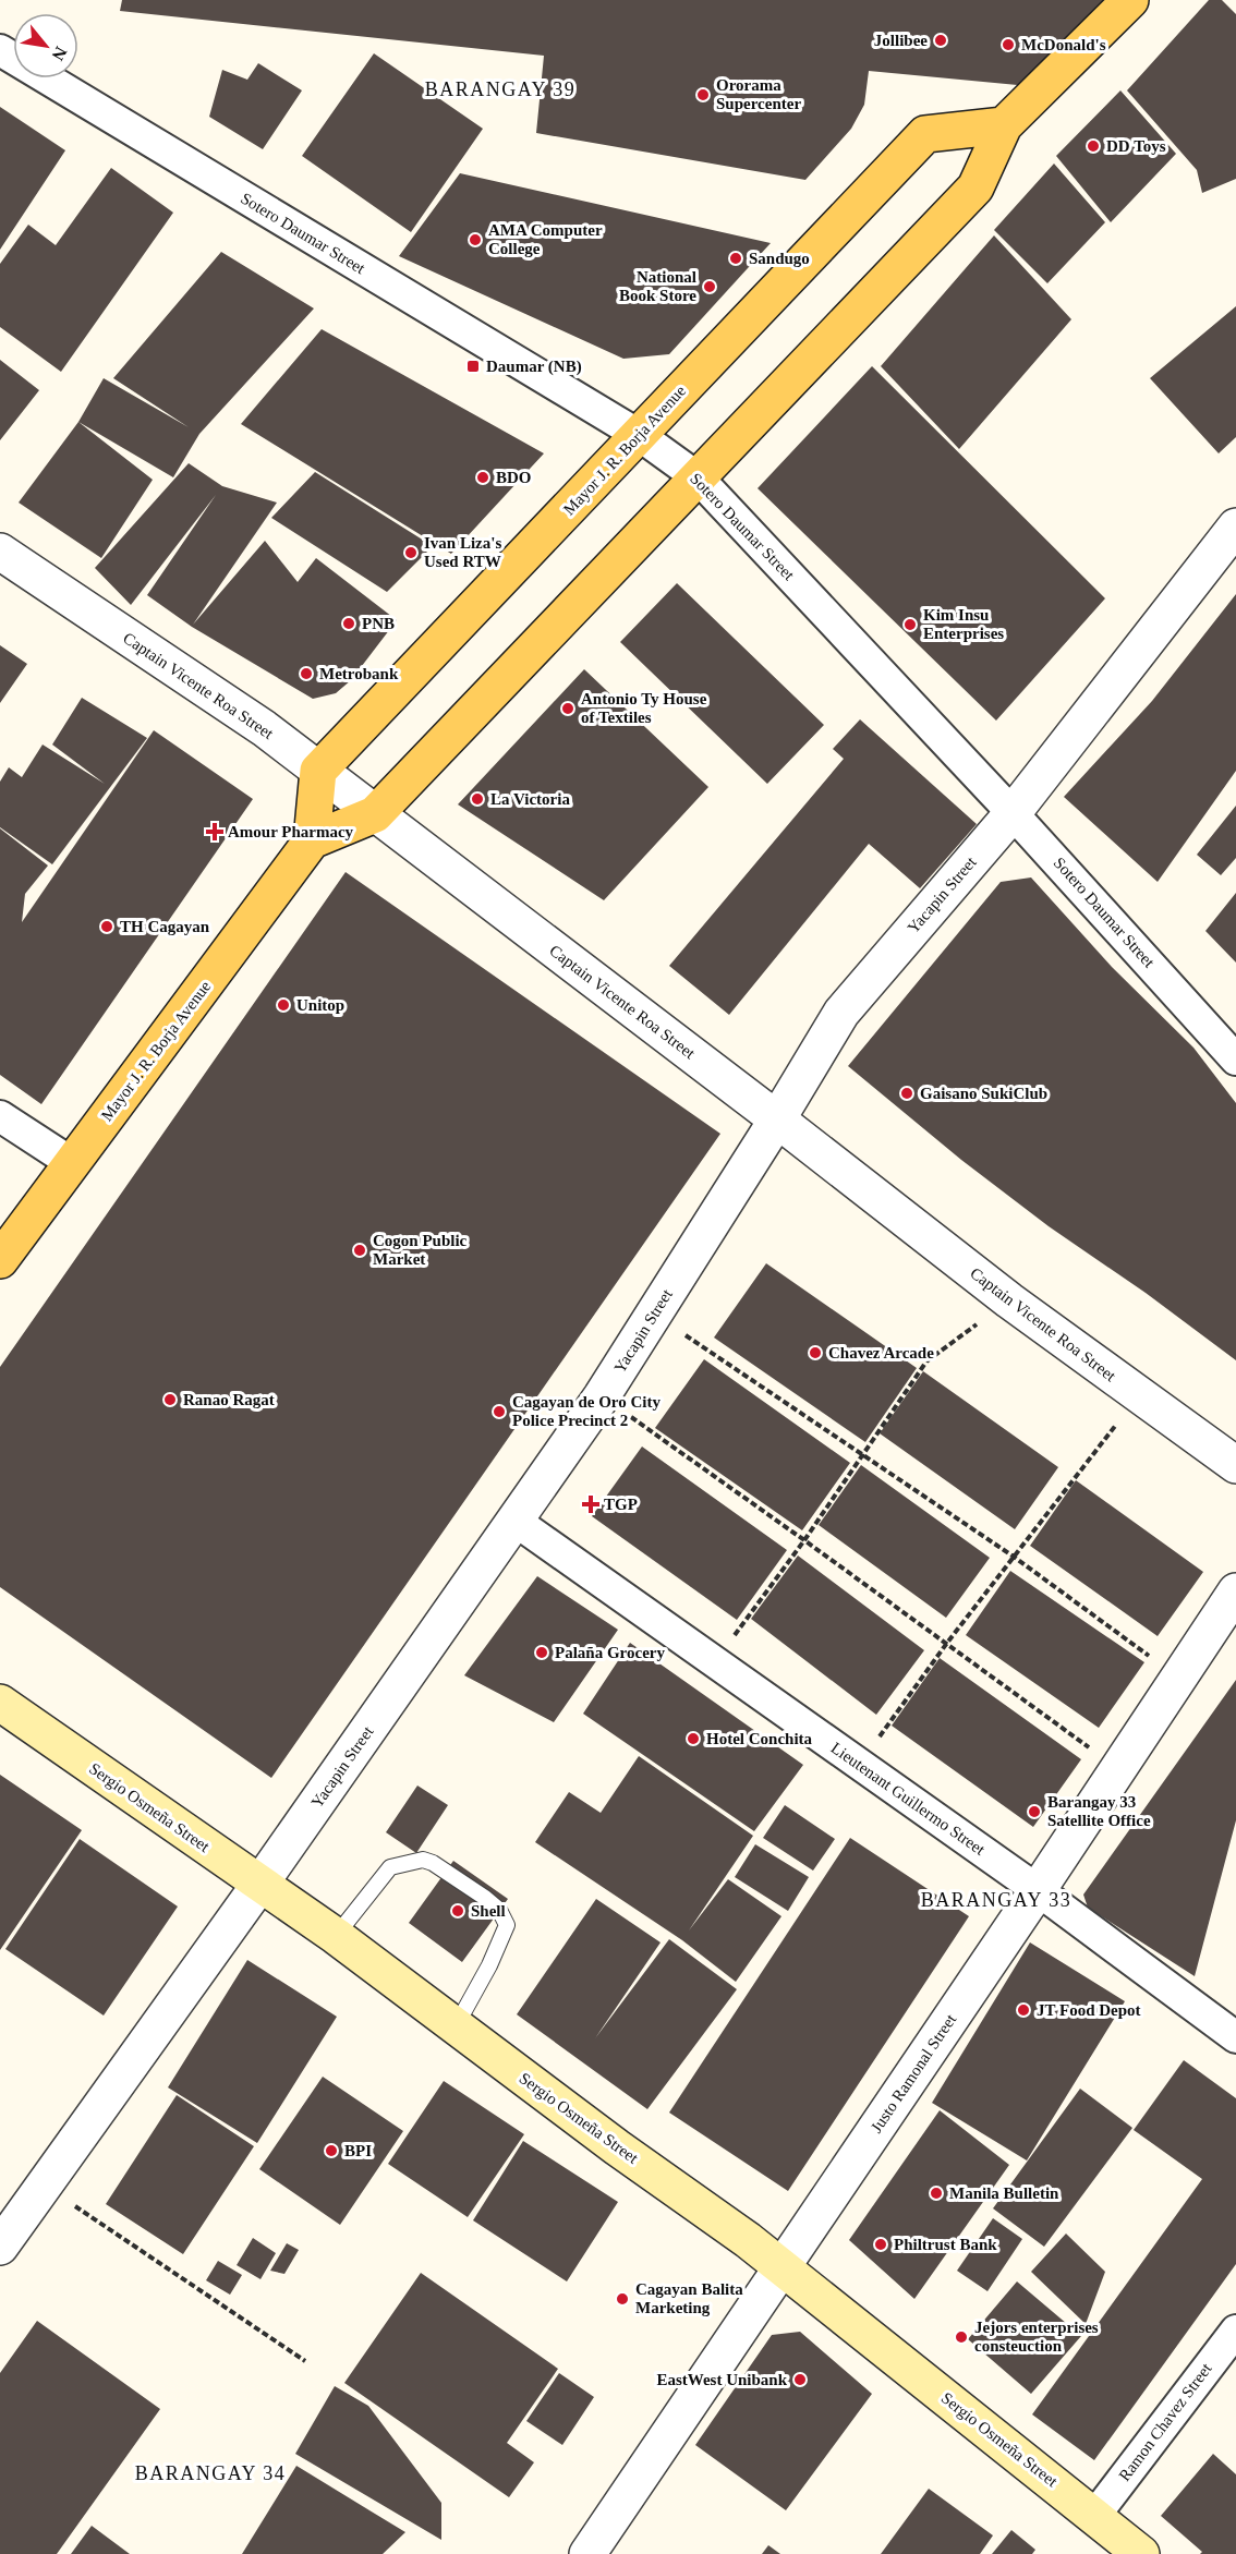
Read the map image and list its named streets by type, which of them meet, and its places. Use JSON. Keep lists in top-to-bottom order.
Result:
{
  "streets": {
    "main road": ["Mayor J. R. Borja Avenue", "Sergio Osmeña Street"],
    "street": [
      "Sotero Daumar Street",
      "Captain Vicente Roa Street",
      "Yacapin Street",
      "Lieutenant Guillermo Street",
      "Justo Ramonal Street",
      "Ramon Chavez Street"
    ]
  },
  "crossings": [
    ["Sotero Daumar Street", "Mayor J. R. Borja Avenue"],
    ["Sotero Daumar Street", "Yacapin Street"],
    ["Mayor J. R. Borja Avenue", "Captain Vicente Roa Street"],
    ["Captain Vicente Roa Street", "Yacapin Street"],
    ["Yacapin Street", "Lieutenant Guillermo Street"],
    ["Yacapin Street", "Sergio Osmeña Street"],
    ["Lieutenant Guillermo Street", "Justo Ramonal Street"],
    ["Sergio Osmeña Street", "Justo Ramonal Street"],
    ["Sergio Osmeña Street", "Ramon Chavez Street"]
  ],
  "districts": ["BARANGAY 39", "BARANGAY 33", "BARANGAY 34"],
  "places": {
    "other": [
      "Jollibee",
      "McDonald's",
      "Ororama Supercenter",
      "DD Toys",
      "AMA Computer College",
      "Sandugo",
      "National Book Store",
      "BDO",
      "Ivan Liza's Used RTW",
      "PNB",
      "Kim Insu Enterprises",
      "Metrobank",
      "Antonio Ty House of Textiles",
      "La Victoria",
      "TH Cagayan",
      "Unitop",
      "Gaisano SukiClub",
      "Cogon Public Market",
      "Chavez Arcade",
      "Ranao Ragat",
      "Cagayan de Oro City Police Precinct 2",
      "Palaña Grocery",
      "Hotel Conchita",
      "Barangay 33 Satellite Office",
      "Shell",
      "JT Food Depot",
      "BPI",
      "Manila Bulletin",
      "Philtrust Bank",
      "Cagayan Balita Marketing",
      "Jejors enterprises consteuction",
      "EastWest Unibank"
    ],
    "transit": ["Daumar (NB)"],
    "health": ["Amour Pharmacy", "TGP"]
  },
  "north": "bottom right"
}
